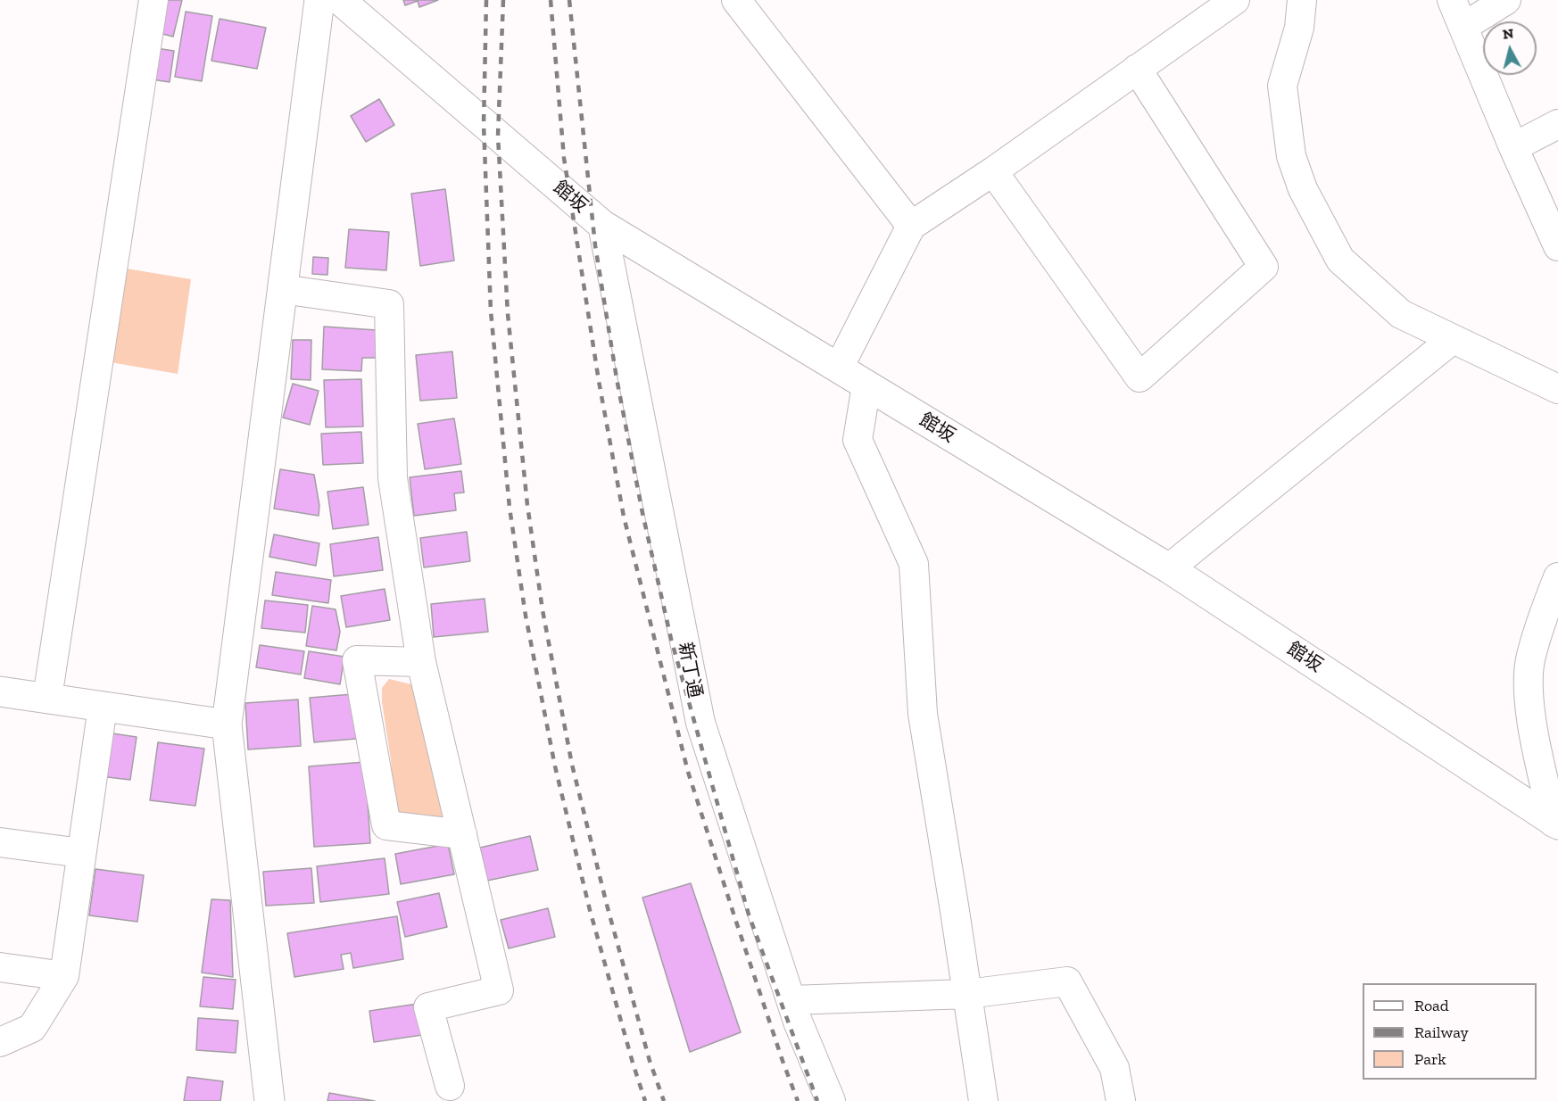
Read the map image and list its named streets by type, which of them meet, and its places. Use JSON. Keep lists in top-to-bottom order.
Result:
{
  "streets": {
    "main road": ["館坂"],
    "street": ["新丁通"]
  },
  "crossings": [
    ["館坂", "新丁通"]
  ],
  "legend": ["Road", "Railway", "Park"],
  "north": "top"
}
